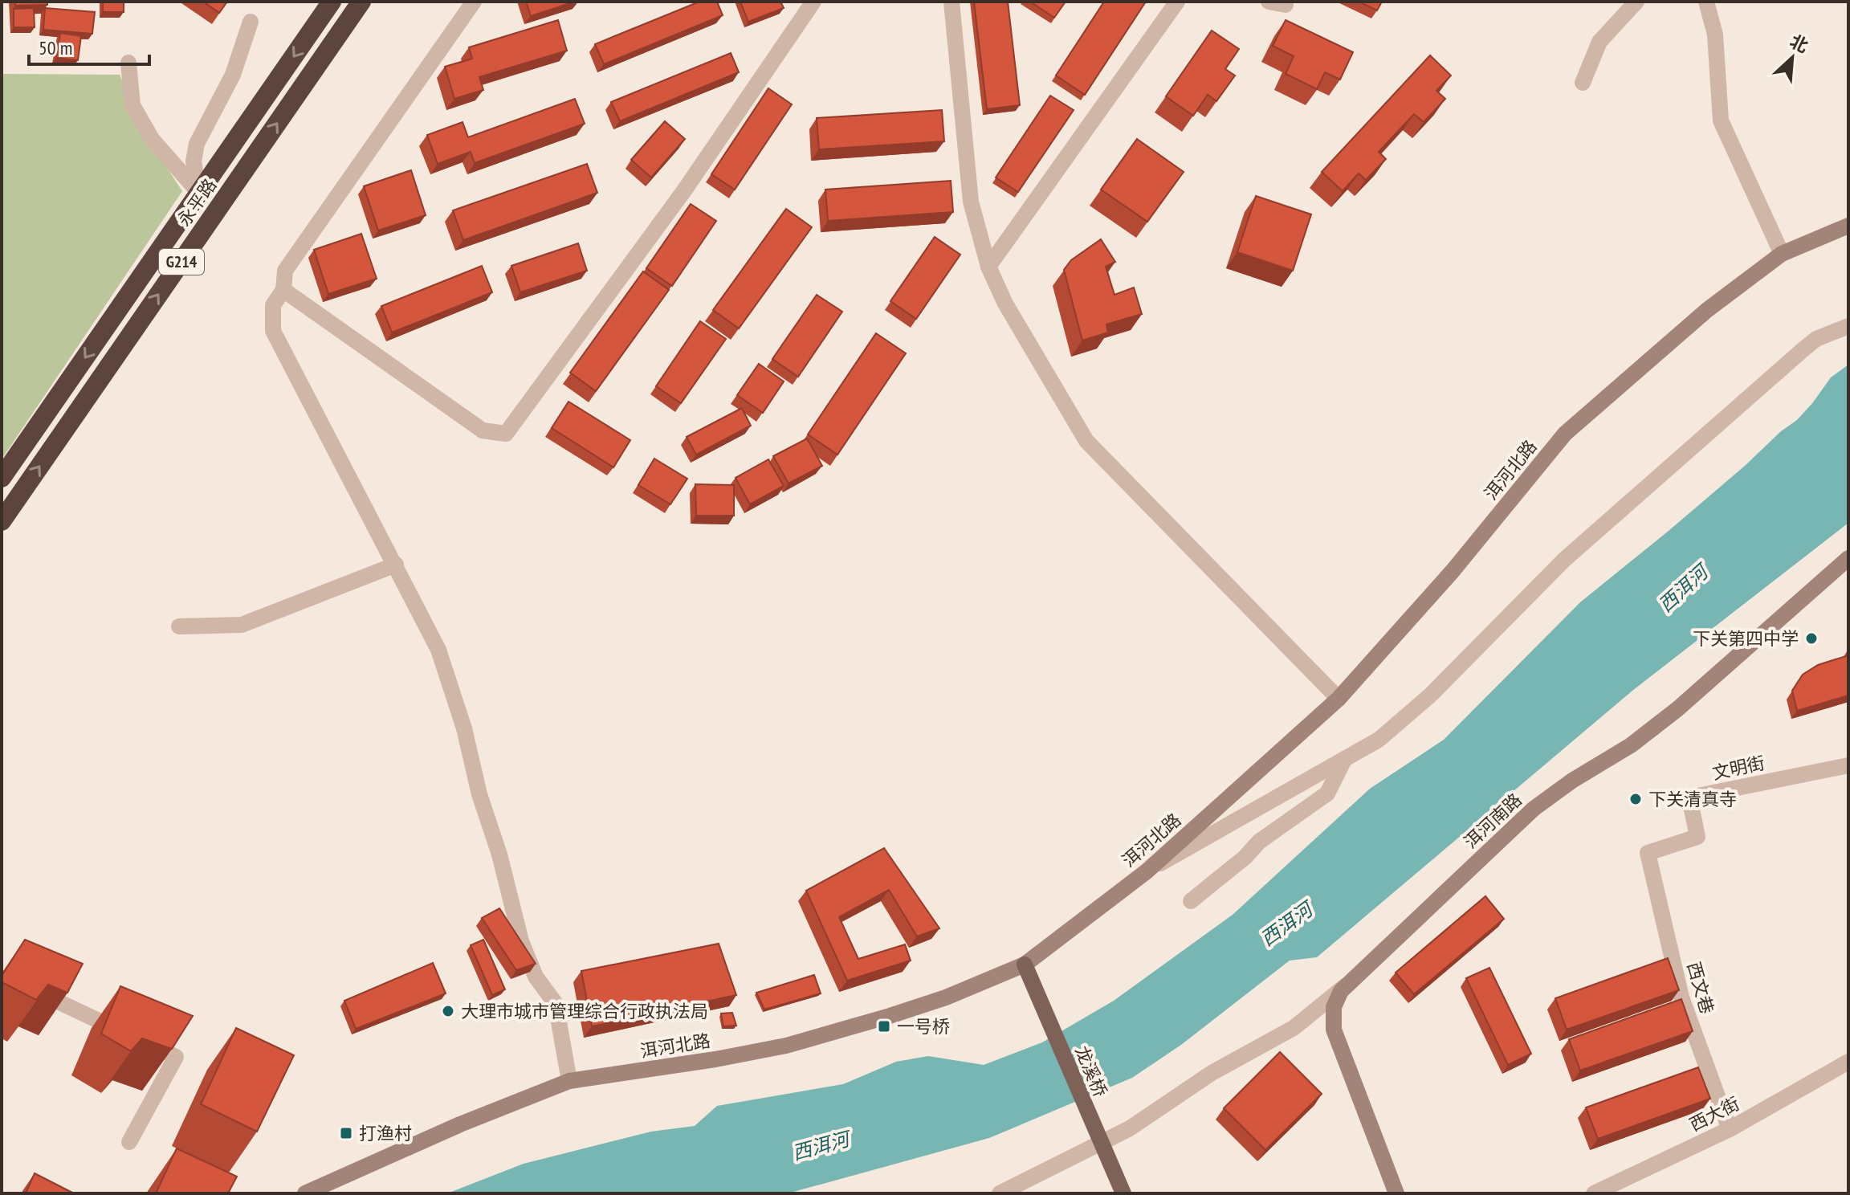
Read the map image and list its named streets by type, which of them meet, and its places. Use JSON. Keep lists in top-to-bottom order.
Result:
{
  "streets": {
    "highway": ["永平路", "G214"],
    "main road": ["龙溪桥"],
    "street": [
      "洱河北路",
      "文明街",
      "洱河南路",
      "西文巷",
      "西大街"
    ]
  },
  "crossings": [
    ["洱河北路", "龙溪桥"],
    ["文明街", "西文巷"],
    ["西文巷", "西大街"]
  ],
  "water": ["西洱河"],
  "places": {
    "other": ["下关第四中学", "下关清真寺", "大理市城市管理综合行政执法局"],
    "transit": ["一号桥", "打渔村"]
  },
  "scale_bar": "50 m",
  "north": "top right"
}
